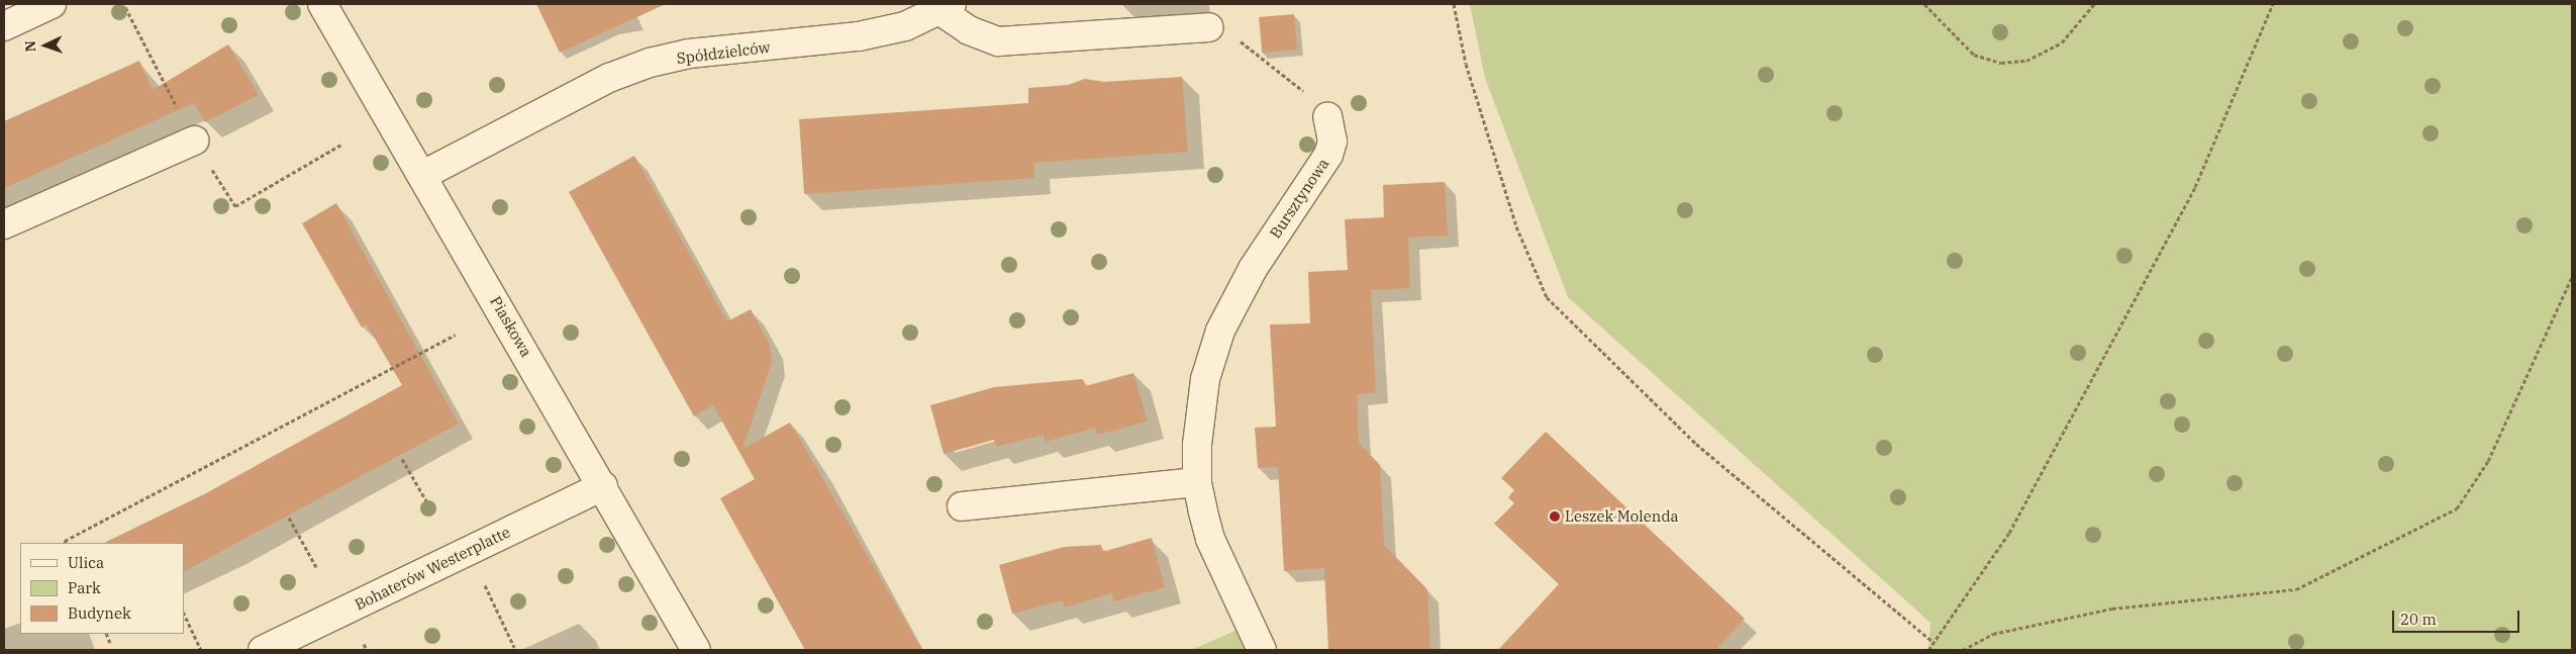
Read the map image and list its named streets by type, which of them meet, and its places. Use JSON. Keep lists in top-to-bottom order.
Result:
{
  "streets": {
    "street": [
      "Spółdzielców",
      "Bursztynowa",
      "Piaskowa",
      "Bohaterów Westerplatte"
    ]
  },
  "crossings": [
    ["Spółdzielców", "Piaskowa"],
    ["Piaskowa", "Bohaterów Westerplatte"]
  ],
  "places": ["Leszek Molenda"],
  "legend": ["Ulica", "Park", "Budynek"],
  "scale_bar": "20 m",
  "north": "left"
}
